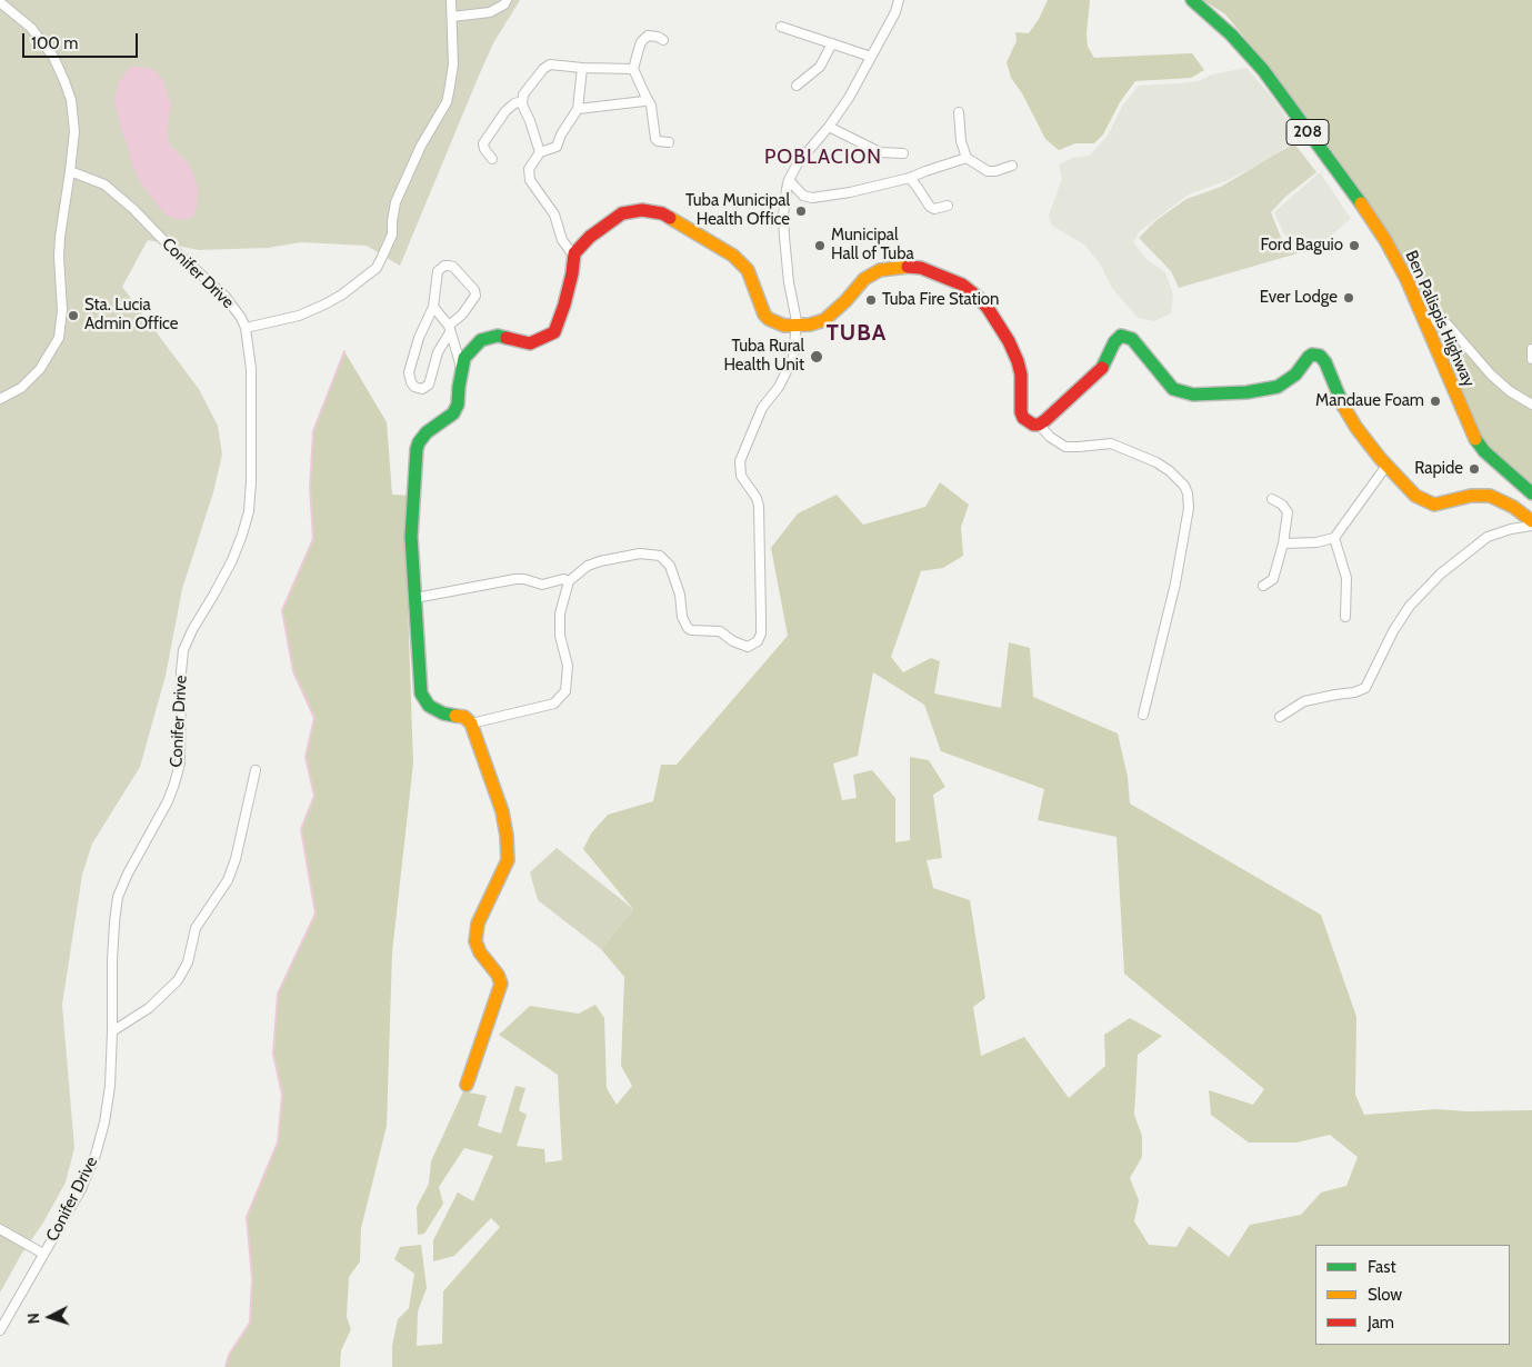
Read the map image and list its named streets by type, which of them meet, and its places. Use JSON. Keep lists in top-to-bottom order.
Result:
{
  "streets": {
    "street": ["208", "Conifer Drive", "Ben Palispis Highway"]
  },
  "districts": ["POBLACION", "TUBA"],
  "places": [
    "Tuba Municipal Health Office",
    "Municipal Hall of Tuba",
    "Ford Baguio",
    "Ever Lodge",
    "Tuba Fire Station",
    "Sta. Lucia Admin Office",
    "Tuba Rural Health Unit",
    "Mandaue Foam",
    "Rapide"
  ],
  "legend": ["Fast", "Slow", "Jam"],
  "scale_bar": "100 m",
  "north": "left"
}
